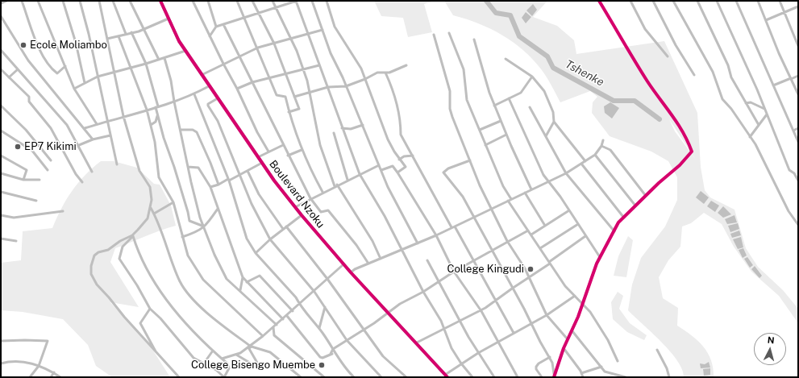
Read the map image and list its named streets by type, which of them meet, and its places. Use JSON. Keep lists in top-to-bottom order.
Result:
{
  "streets": {
    "street": ["Boulevard Nzoku"]
  },
  "water": ["Tshenke"],
  "places": [
    "Ecole Moliambo",
    "EP7 Kikimi",
    "College Kingudi",
    "College Bisengo Muembe"
  ],
  "north": "top"
}
